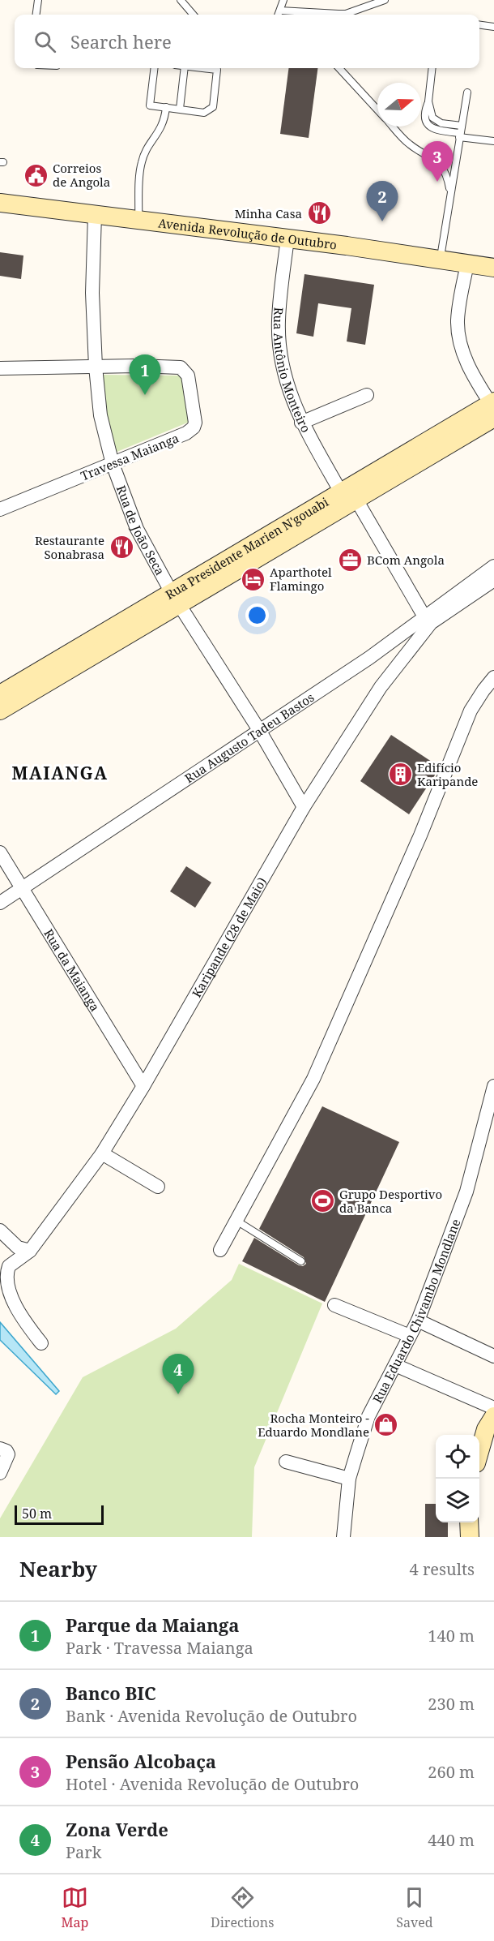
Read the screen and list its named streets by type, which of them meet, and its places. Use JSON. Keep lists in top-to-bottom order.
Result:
{
  "streets": {
    "street": [
      "Avenida Revolução de Outubro",
      "Rua Antônio Monteiro",
      "Travessa Maianga",
      "Rua de João Seca",
      "Rua Presidente Marien N'gouabi",
      "Rua Augusto Tadeu Bastos",
      "Karipande (28 de Maio)",
      "Rua da Maianga",
      "Rua Eduardo Chivambo Mondlane"
    ]
  },
  "crossings": [
    ["Avenida Revolução de Outubro", "Rua Antônio Monteiro"],
    ["Avenida Revolução de Outubro", "Rua de João Seca"],
    ["Rua Antônio Monteiro", "Rua Presidente Marien N'gouabi"],
    ["Rua Antônio Monteiro", "Rua Augusto Tadeu Bastos"],
    ["Rua Antônio Monteiro", "Karipande (28 de Maio)"],
    ["Travessa Maianga", "Rua de João Seca"],
    ["Rua de João Seca", "Rua Presidente Marien N'gouabi"],
    ["Rua de João Seca", "Rua Augusto Tadeu Bastos"],
    ["Rua de João Seca", "Karipande (28 de Maio)"],
    ["Rua Augusto Tadeu Bastos", "Karipande (28 de Maio)"],
    ["Rua Augusto Tadeu Bastos", "Rua da Maianga"],
    ["Karipande (28 de Maio)", "Rua da Maianga"]
  ],
  "districts": ["MAIANGA"],
  "places": {
    "public building": ["Correios de Angola"],
    "restaurant": ["Minha Casa", "Restaurante Sonabrasa"],
    "office": ["BCom Angola"],
    "hotel": ["Aparthotel Flamingo"],
    "building": ["Edifício Karipande"],
    "sports": ["Grupo Desportivo da Banca"],
    "shop": ["Rocha Monteiro - Eduardo Mondlane"]
  },
  "scale_bar": "50 m",
  "north": "right",
  "page": {
    "search": "Search here",
    "pins": [
      "3",
      "2",
      "1",
      "4"
    ],
    "scale": "50 m",
    "heading": ["Nearby", "4 results"],
    "list": [
      {
        "mark": "1",
        "name": "Parque da Maianga",
        "note": "Park · Travessa Maianga",
        "value": "140 m"
      },
      {
        "mark": "2",
        "name": "Banco BIC",
        "note": "Bank · Avenida Revolução de Outubro",
        "value": "230 m"
      },
      {
        "mark": "3",
        "name": "Pensão Alcobaça",
        "note": "Hotel · Avenida Revolução de Outubro",
        "value": "260 m"
      },
      {
        "mark": "4",
        "name": "Zona Verde",
        "note": "Park",
        "value": "440 m"
      }
    ],
    "nav": ["Map", "Directions", "Saved"]
  }
}
